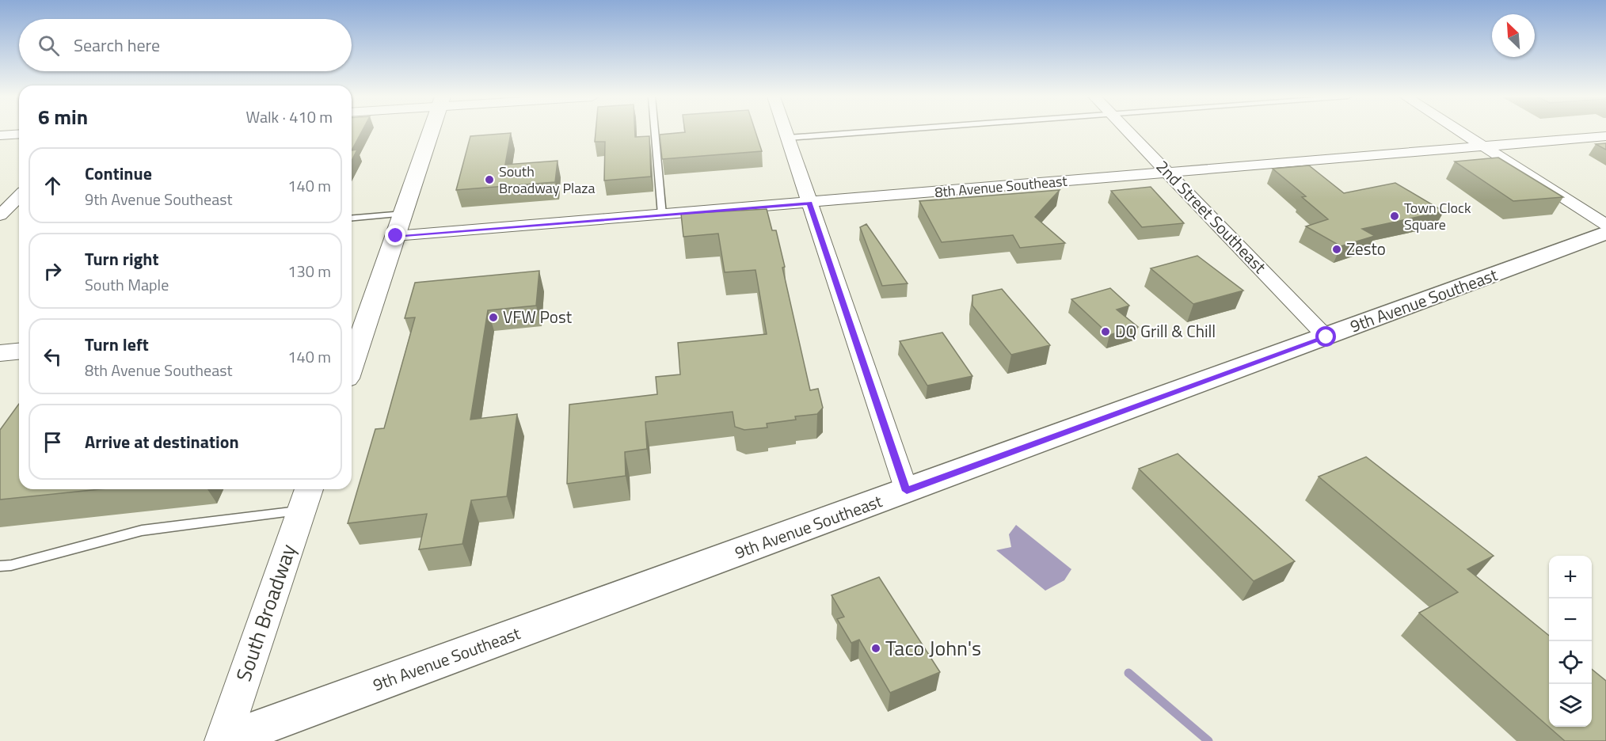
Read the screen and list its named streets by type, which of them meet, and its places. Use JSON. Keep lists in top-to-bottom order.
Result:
{
  "streets": {
    "main road": ["9th Avenue Southeast"],
    "street": ["8th Avenue Southeast", "2nd Street Southeast", "South Broadway"]
  },
  "crossings": [
    ["8th Avenue Southeast", "2nd Street Southeast"],
    ["2nd Street Southeast", "9th Avenue Southeast"],
    ["9th Avenue Southeast", "South Broadway"]
  ],
  "places": [
    "South Broadway Plaza",
    "Town Clock Square",
    "Zesto",
    "VFW Post",
    "DQ Grill & Chill",
    "Taco John's"
  ],
  "north": "top left",
  "page": {
    "search": "Search here",
    "heading": ["6 min", "Walk · 410 m"],
    "list": [
      ["Continue", "9th Avenue Southeast", "140 m"],
      ["Turn right", "South Maple", "130 m"],
      ["Turn left", "8th Avenue Southeast", "140 m"],
      "Arrive at destination"
    ],
    "map_buttons": ["+", "−"]
  }
}
